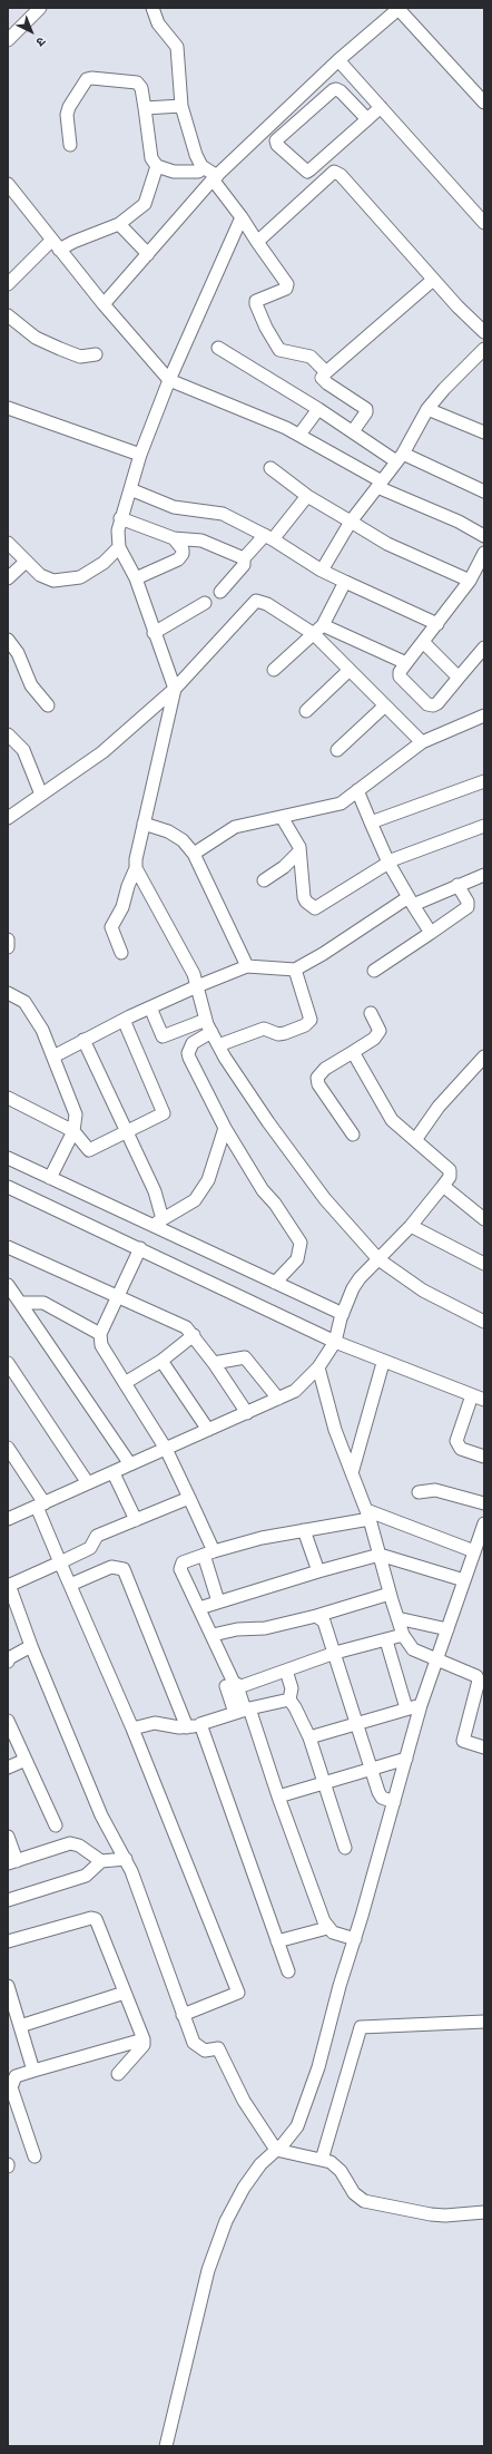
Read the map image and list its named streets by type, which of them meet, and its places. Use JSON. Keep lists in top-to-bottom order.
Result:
{
  "north": "bottom right"
}
